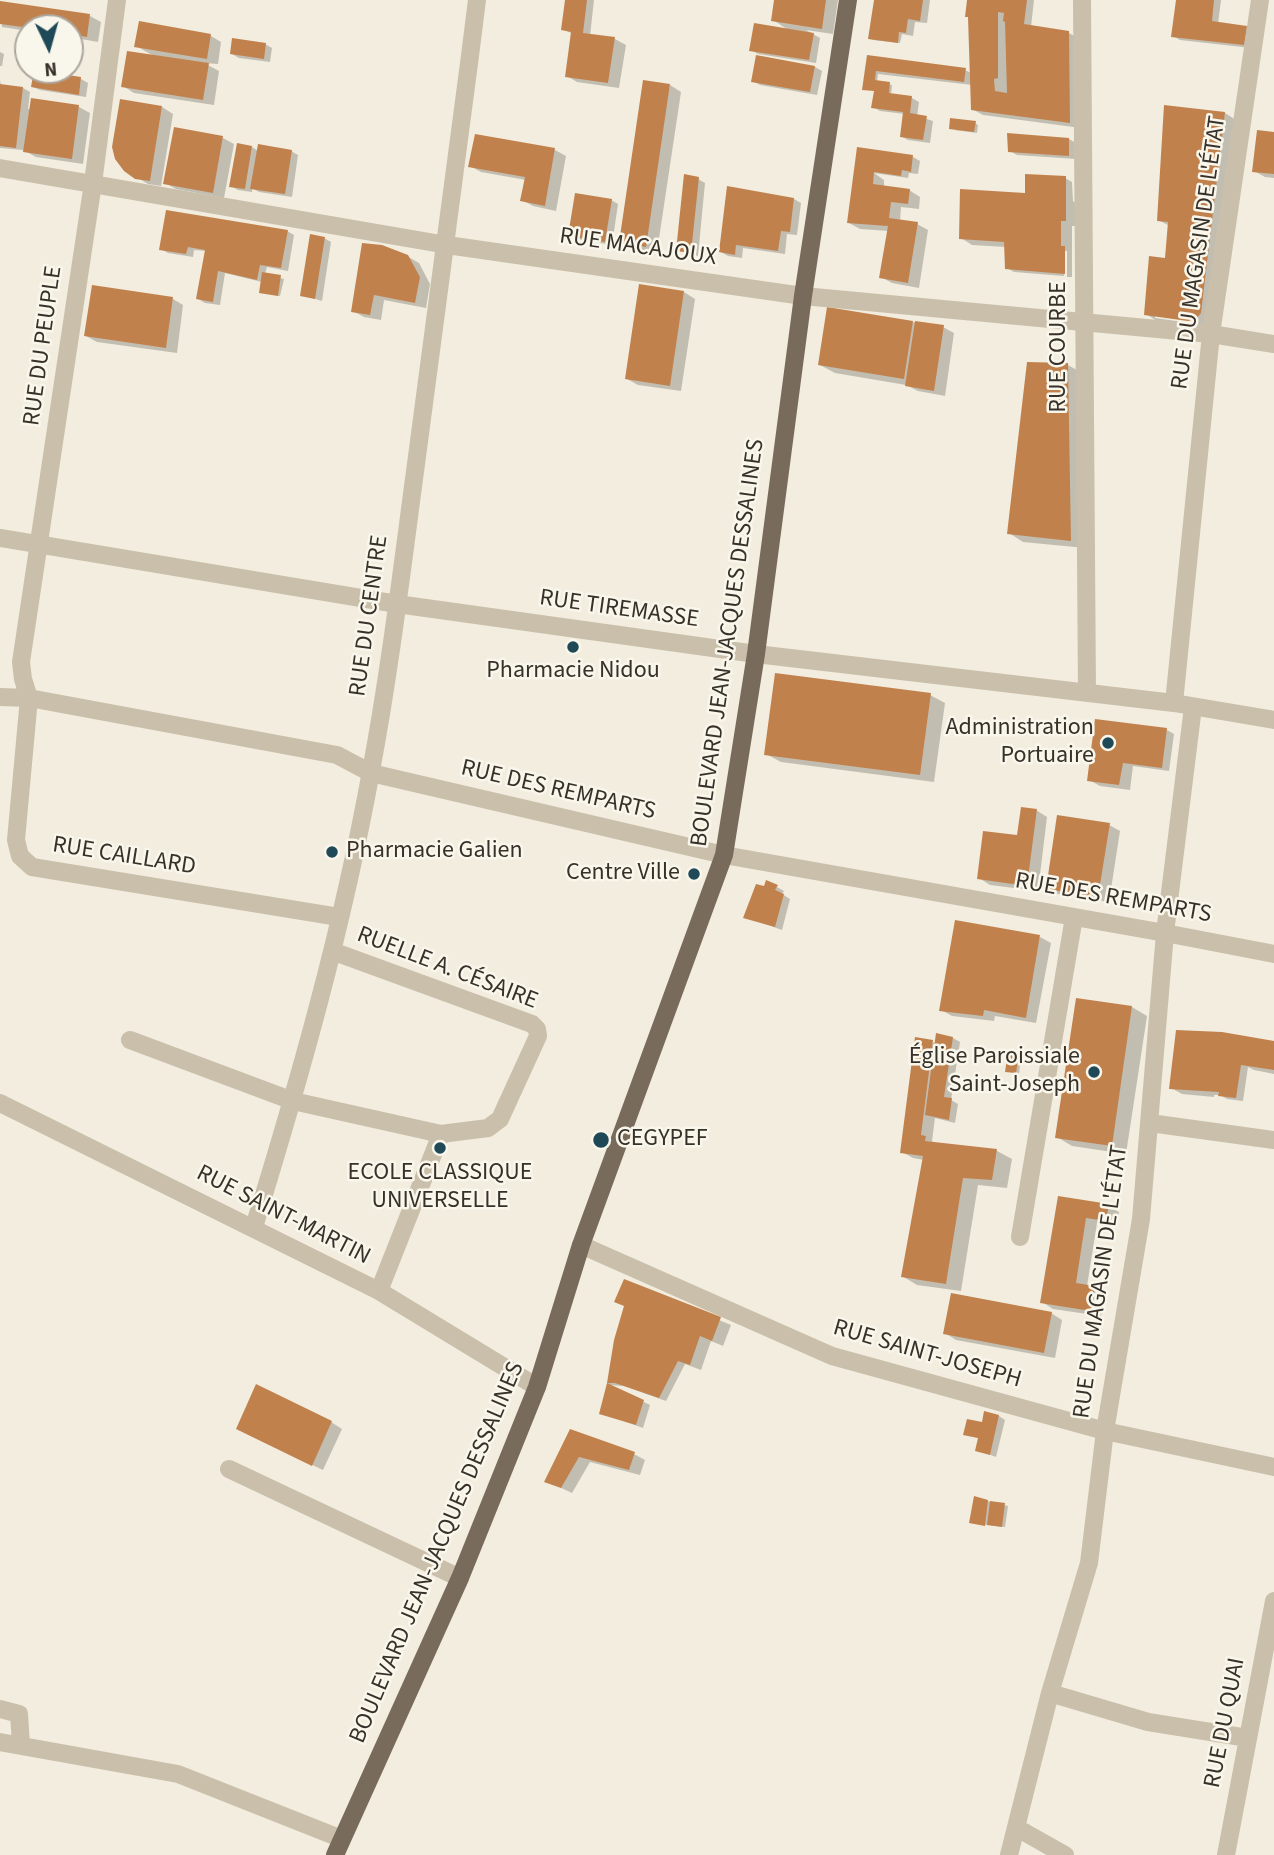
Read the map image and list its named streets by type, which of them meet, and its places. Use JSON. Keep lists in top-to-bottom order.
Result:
{
  "streets": {
    "main road": ["BOULEVARD JEAN-JACQUES DESSALINES"],
    "street": [
      "RUE MACAJOUX",
      "RUE DU MAGASIN DE L'ÉTAT",
      "RUE DU PEUPLE",
      "RUE COURBE",
      "RUE TIREMASSE",
      "RUE DU CENTRE",
      "RUE DES REMPARTS",
      "RUE CAILLARD",
      "RUELLE A. CÉSAIRE",
      "RUE SAINT-MARTIN",
      "RUE SAINT-JOSEPH",
      "RUE DU QUAI"
    ]
  },
  "crossings": [
    ["RUE MACAJOUX", "RUE DU MAGASIN DE L'ÉTAT"],
    ["RUE MACAJOUX", "RUE DU PEUPLE"],
    ["RUE MACAJOUX", "RUE COURBE"],
    ["RUE MACAJOUX", "RUE DU CENTRE"],
    ["RUE MACAJOUX", "BOULEVARD JEAN-JACQUES DESSALINES"],
    ["RUE DU MAGASIN DE L'ÉTAT", "RUE TIREMASSE"],
    ["RUE DU MAGASIN DE L'ÉTAT", "RUE DES REMPARTS"],
    ["RUE DU MAGASIN DE L'ÉTAT", "RUE SAINT-JOSEPH"],
    ["RUE DU PEUPLE", "RUE TIREMASSE"],
    ["RUE DU PEUPLE", "RUE DES REMPARTS"],
    ["RUE DU PEUPLE", "RUE CAILLARD"],
    ["RUE COURBE", "RUE TIREMASSE"],
    ["RUE TIREMASSE", "RUE DU CENTRE"],
    ["RUE TIREMASSE", "BOULEVARD JEAN-JACQUES DESSALINES"],
    ["RUE DU CENTRE", "RUE DES REMPARTS"],
    ["RUE DU CENTRE", "RUE CAILLARD"],
    ["RUE DU CENTRE", "RUELLE A. CÉSAIRE"],
    ["RUE DU CENTRE", "RUE SAINT-MARTIN"],
    ["BOULEVARD JEAN-JACQUES DESSALINES", "RUE DES REMPARTS"],
    ["BOULEVARD JEAN-JACQUES DESSALINES", "RUE SAINT-MARTIN"],
    ["BOULEVARD JEAN-JACQUES DESSALINES", "RUE SAINT-JOSEPH"],
    ["RUE DES REMPARTS", "RUE CAILLARD"]
  ],
  "places": [
    "Pharmacie Nidou",
    "Administration Portuaire",
    "Pharmacie Galien",
    "Centre Ville",
    "Église Paroissiale Saint-Joseph",
    "CEGYPEF",
    "ECOLE CLASSIQUE UNIVERSELLE"
  ],
  "north": "bottom"
}
